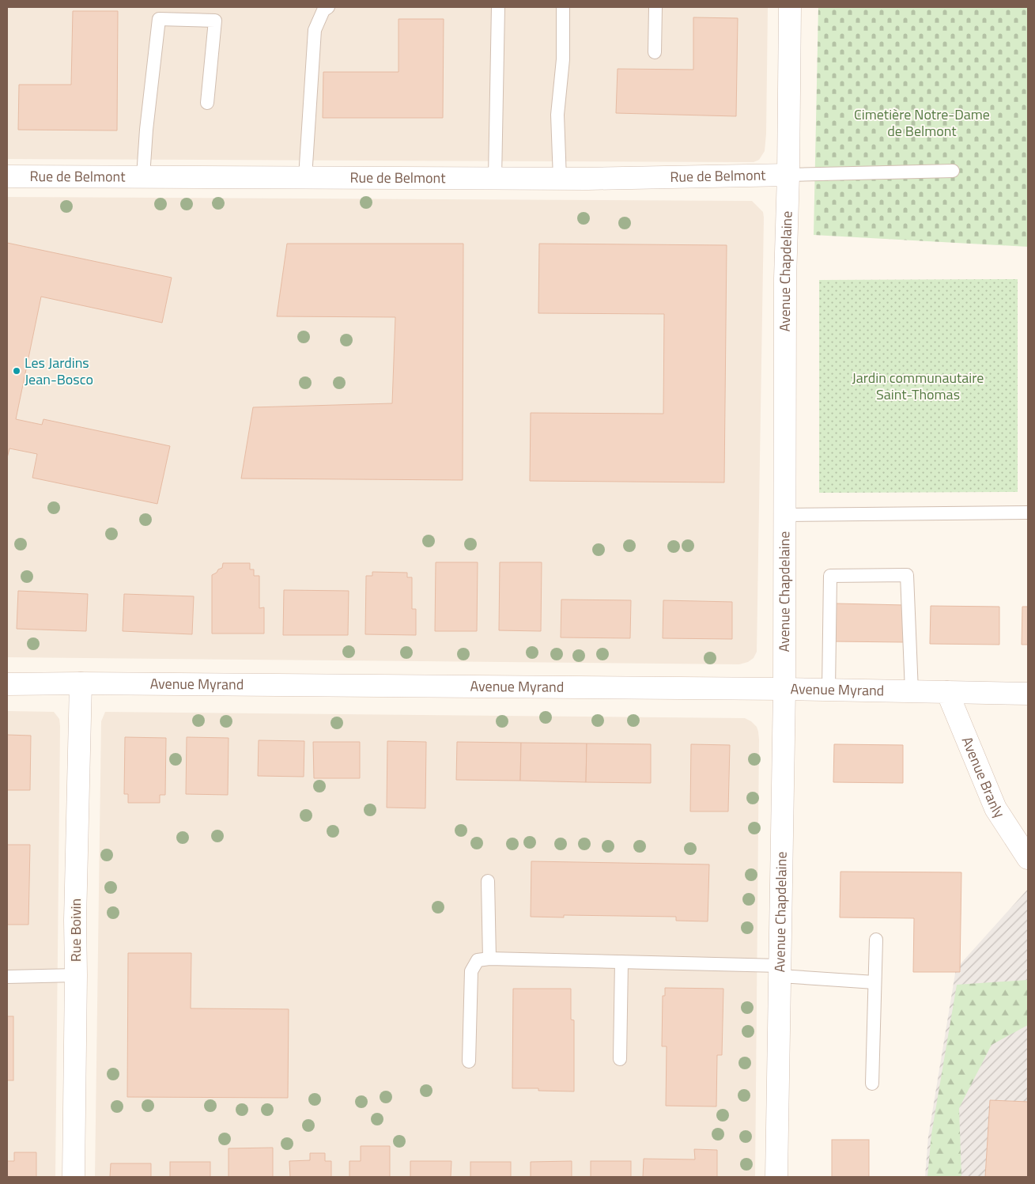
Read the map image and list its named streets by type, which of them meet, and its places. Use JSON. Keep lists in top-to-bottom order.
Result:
{
  "streets": {
    "street": [
      "Rue de Belmont",
      "Avenue Chapdelaine",
      "Avenue Myrand",
      "Avenue Branly",
      "Rue Boivin"
    ]
  },
  "crossings": [
    ["Rue de Belmont", "Avenue Chapdelaine"],
    ["Avenue Chapdelaine", "Avenue Myrand"],
    ["Avenue Myrand", "Avenue Branly"],
    ["Avenue Myrand", "Rue Boivin"]
  ],
  "parks": ["Cimetière Notre-Dame de Belmont", "Jardin communautaire Saint-Thomas"],
  "places": ["Les Jardins Jean-Bosco"]
}
